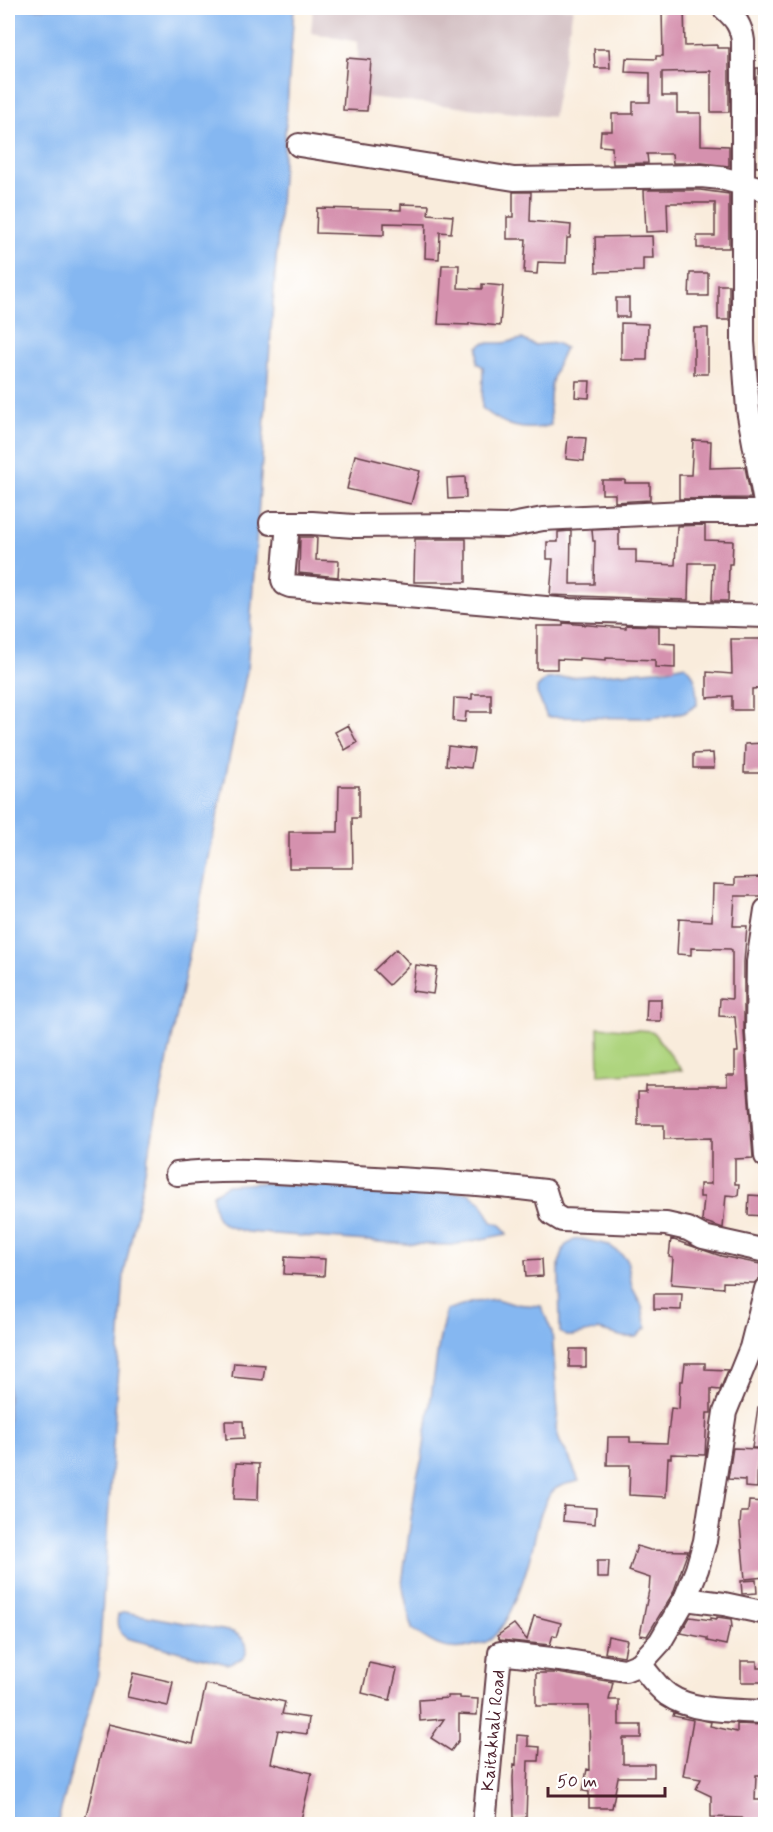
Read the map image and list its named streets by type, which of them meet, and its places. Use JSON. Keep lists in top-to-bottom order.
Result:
{
  "streets": {
    "street": ["Kaitakhali Road"]
  },
  "scale_bar": "50 m"
}
